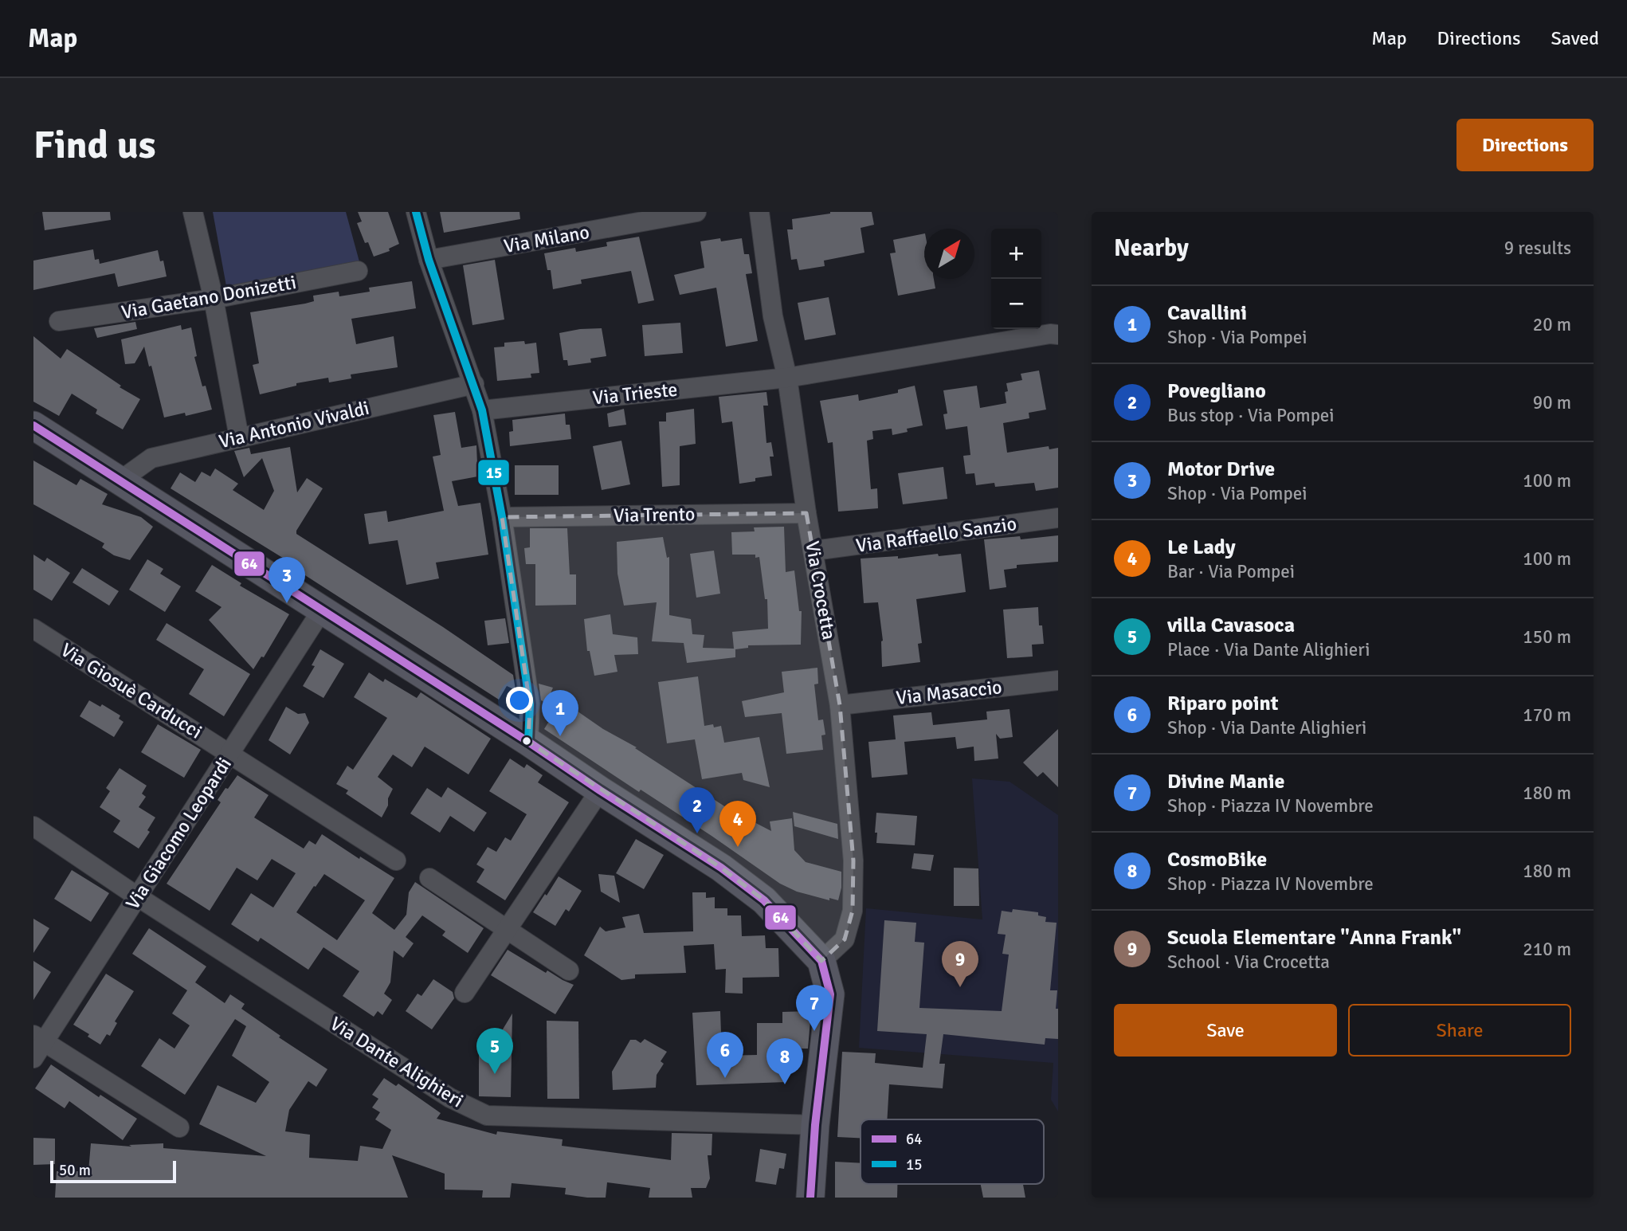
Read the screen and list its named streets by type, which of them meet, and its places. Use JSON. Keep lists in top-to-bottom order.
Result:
{
  "streets": {
    "street": [
      "Via Milano",
      "Via Gaetano Donizetti",
      "Via Trieste",
      "Via Antonio Vivaldi",
      "Via Trento",
      "Via Raffaello Sanzio",
      "Via Crocetta",
      "Via Giosuè Carducci",
      "Via Masaccio",
      "Via Giacomo Leopardi",
      "Via Dante Alighieri"
    ]
  },
  "crossings": [
    ["Via Trieste", "Via Crocetta"],
    ["Via Trento", "Via Crocetta"],
    ["Via Raffaello Sanzio", "Via Crocetta"],
    ["Via Crocetta", "Via Masaccio"],
    ["Via Giosuè Carducci", "Via Giacomo Leopardi"],
    ["Via Giacomo Leopardi", "Via Dante Alighieri"]
  ],
  "lines": ["transit line 15", "transit line 64"],
  "legend": ["64", "15"],
  "scale_bar": "50 m",
  "north": "top right",
  "page": {
    "header": "Map",
    "nav": ["Map", "Directions", "Saved"],
    "buttons": [
      "Directions",
      ["Save", "Share"]
    ],
    "title": "Find us",
    "heading": ["Nearby", "9 results"],
    "map_buttons": ["+", "−"],
    "list": [
      {
        "mark": "1",
        "name": "Cavallini",
        "note": "Shop · Via Pompei",
        "value": "20 m"
      },
      {
        "mark": "2",
        "name": "Povegliano",
        "note": "Bus stop · Via Pompei",
        "value": "90 m"
      },
      {
        "mark": "3",
        "name": "Motor Drive",
        "note": "Shop · Via Pompei",
        "value": "100 m"
      },
      {
        "mark": "4",
        "name": "Le Lady",
        "note": "Bar · Via Pompei",
        "value": "100 m"
      },
      {
        "mark": "5",
        "name": "villa Cavasoca",
        "note": "Place · Via Dante Alighieri",
        "value": "150 m"
      },
      {
        "mark": "6",
        "name": "Riparo point",
        "note": "Shop · Via Dante Alighieri",
        "value": "170 m"
      },
      {
        "mark": "7",
        "name": "Divine Manie",
        "note": "Shop · Piazza IV Novembre",
        "value": "180 m"
      },
      {
        "mark": "8",
        "name": "CosmoBike",
        "note": "Shop · Piazza IV Novembre",
        "value": "180 m"
      },
      {
        "mark": "9",
        "name": "Scuola Elementare \"Anna Frank\"",
        "note": "School · Via Crocetta",
        "value": "210 m"
      }
    ],
    "pins": [
      "3",
      "1",
      "2",
      "4",
      "9",
      "7",
      "5",
      "6",
      "8"
    ],
    "scale": "50 m"
  }
}
